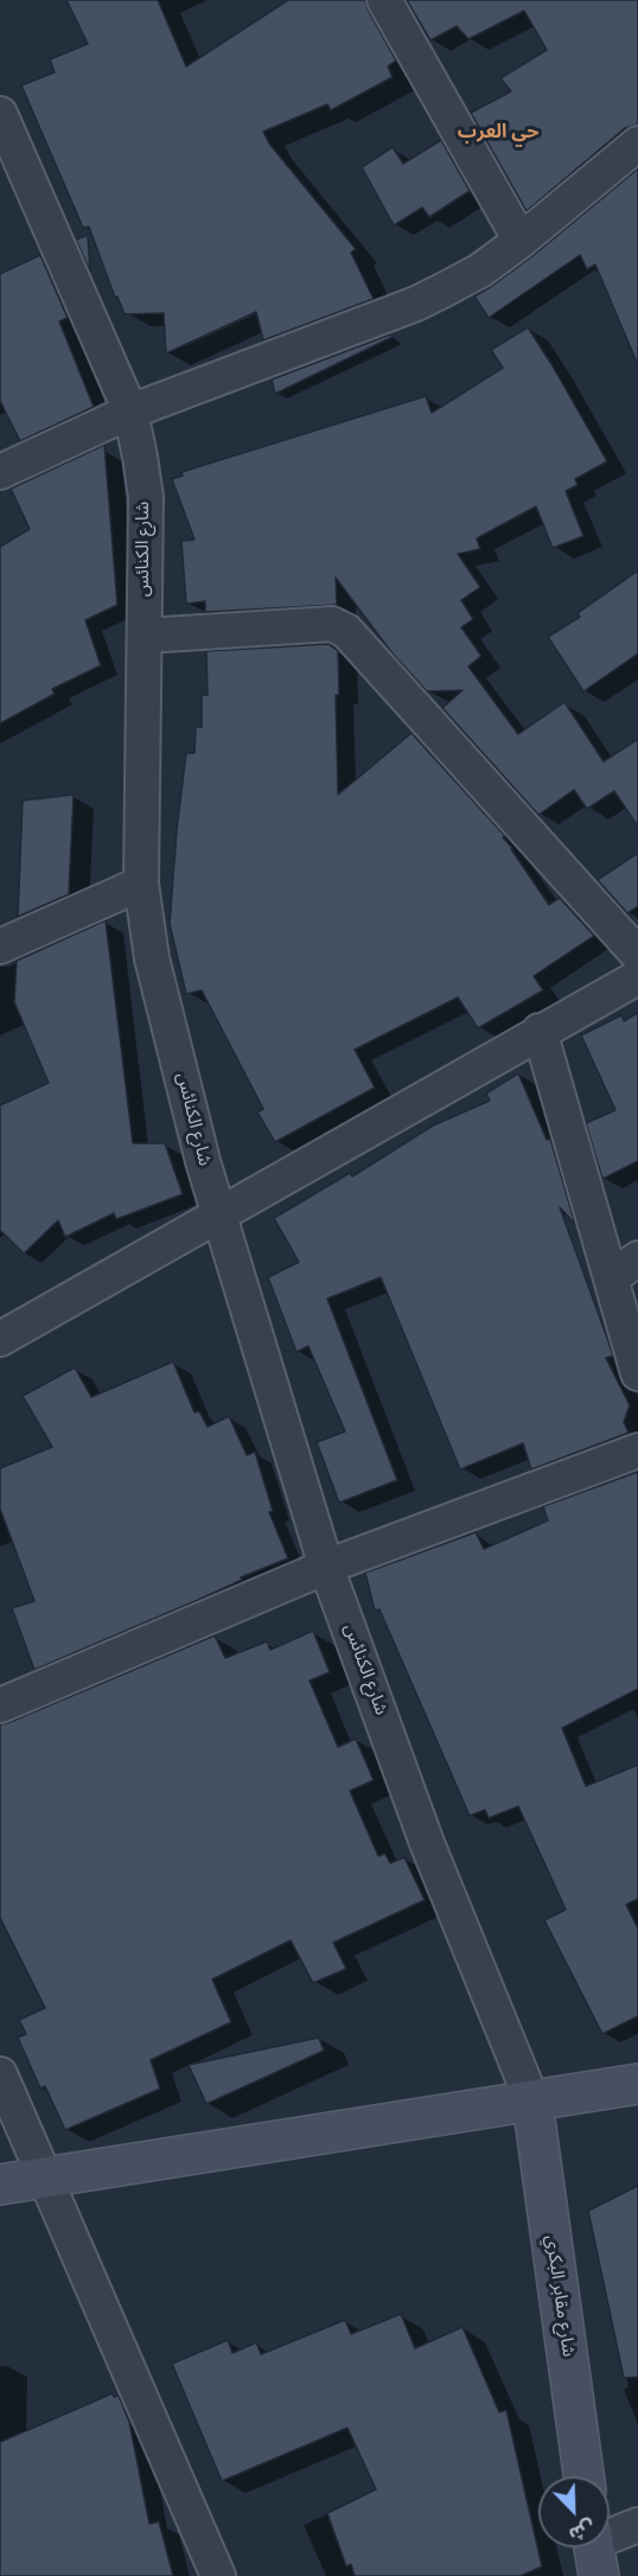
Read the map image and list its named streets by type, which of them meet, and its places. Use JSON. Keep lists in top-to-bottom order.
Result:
{
  "streets": {
    "street": ["شارع الكنائس", "شارع مقابر البكري"]
  },
  "crossings": [
    ["شارع الكنائس", "شارع مقابر البكري"]
  ],
  "districts": ["حي العرب"],
  "north": "bottom right"
}
